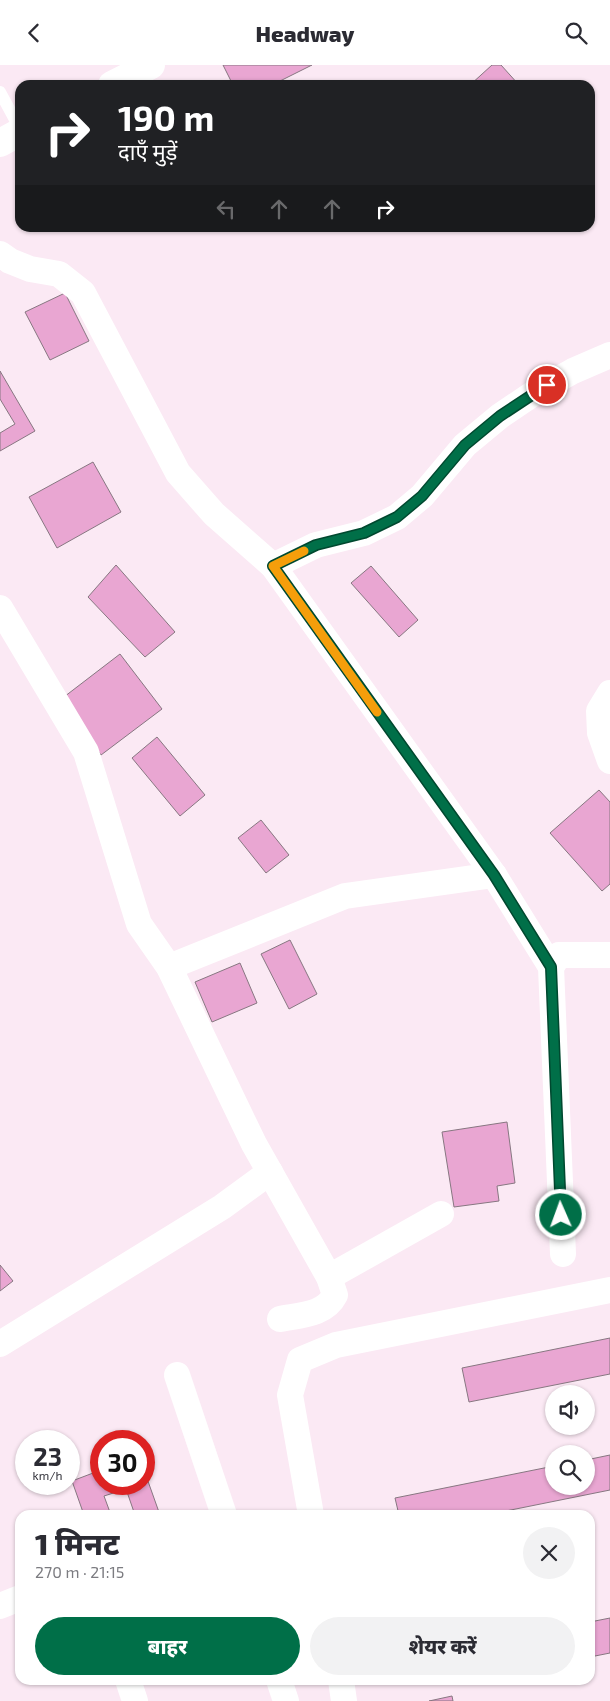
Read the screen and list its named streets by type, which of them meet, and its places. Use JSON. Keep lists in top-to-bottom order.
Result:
{
  "page": {
    "header": "Headway",
    "turn": ["190 m", "दाएँ मुड़ें"],
    "speed": "23 km/h",
    "limit": "30",
    "heading": ["1 मिनट", "270 m · 21:15"],
    "buttons": ["बाहर", "शेयर करें"]
  }
}
